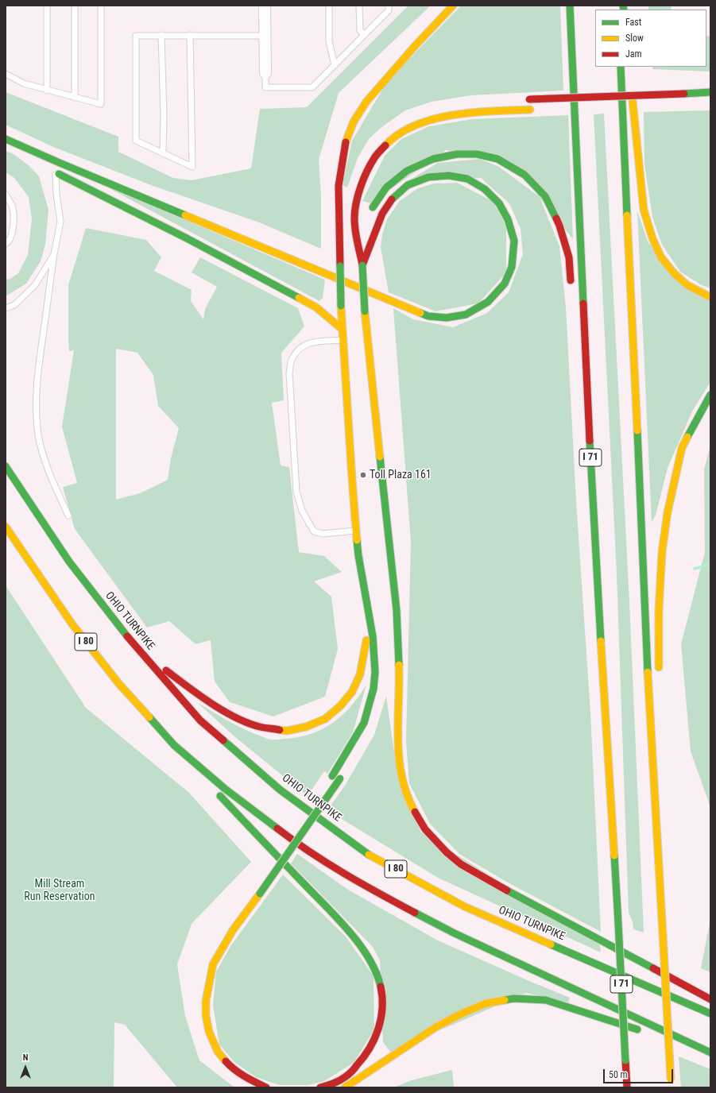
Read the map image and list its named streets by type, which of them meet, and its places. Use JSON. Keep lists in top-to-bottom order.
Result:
{
  "streets": {
    "highway": ["I 71", "OHIO TURNPIKE", "I 80"]
  },
  "parks": ["Mill Stream Run Reservation"],
  "places": ["Toll Plaza 161"],
  "legend": ["Fast", "Slow", "Jam"],
  "scale_bar": "50 m",
  "north": "top"
}
